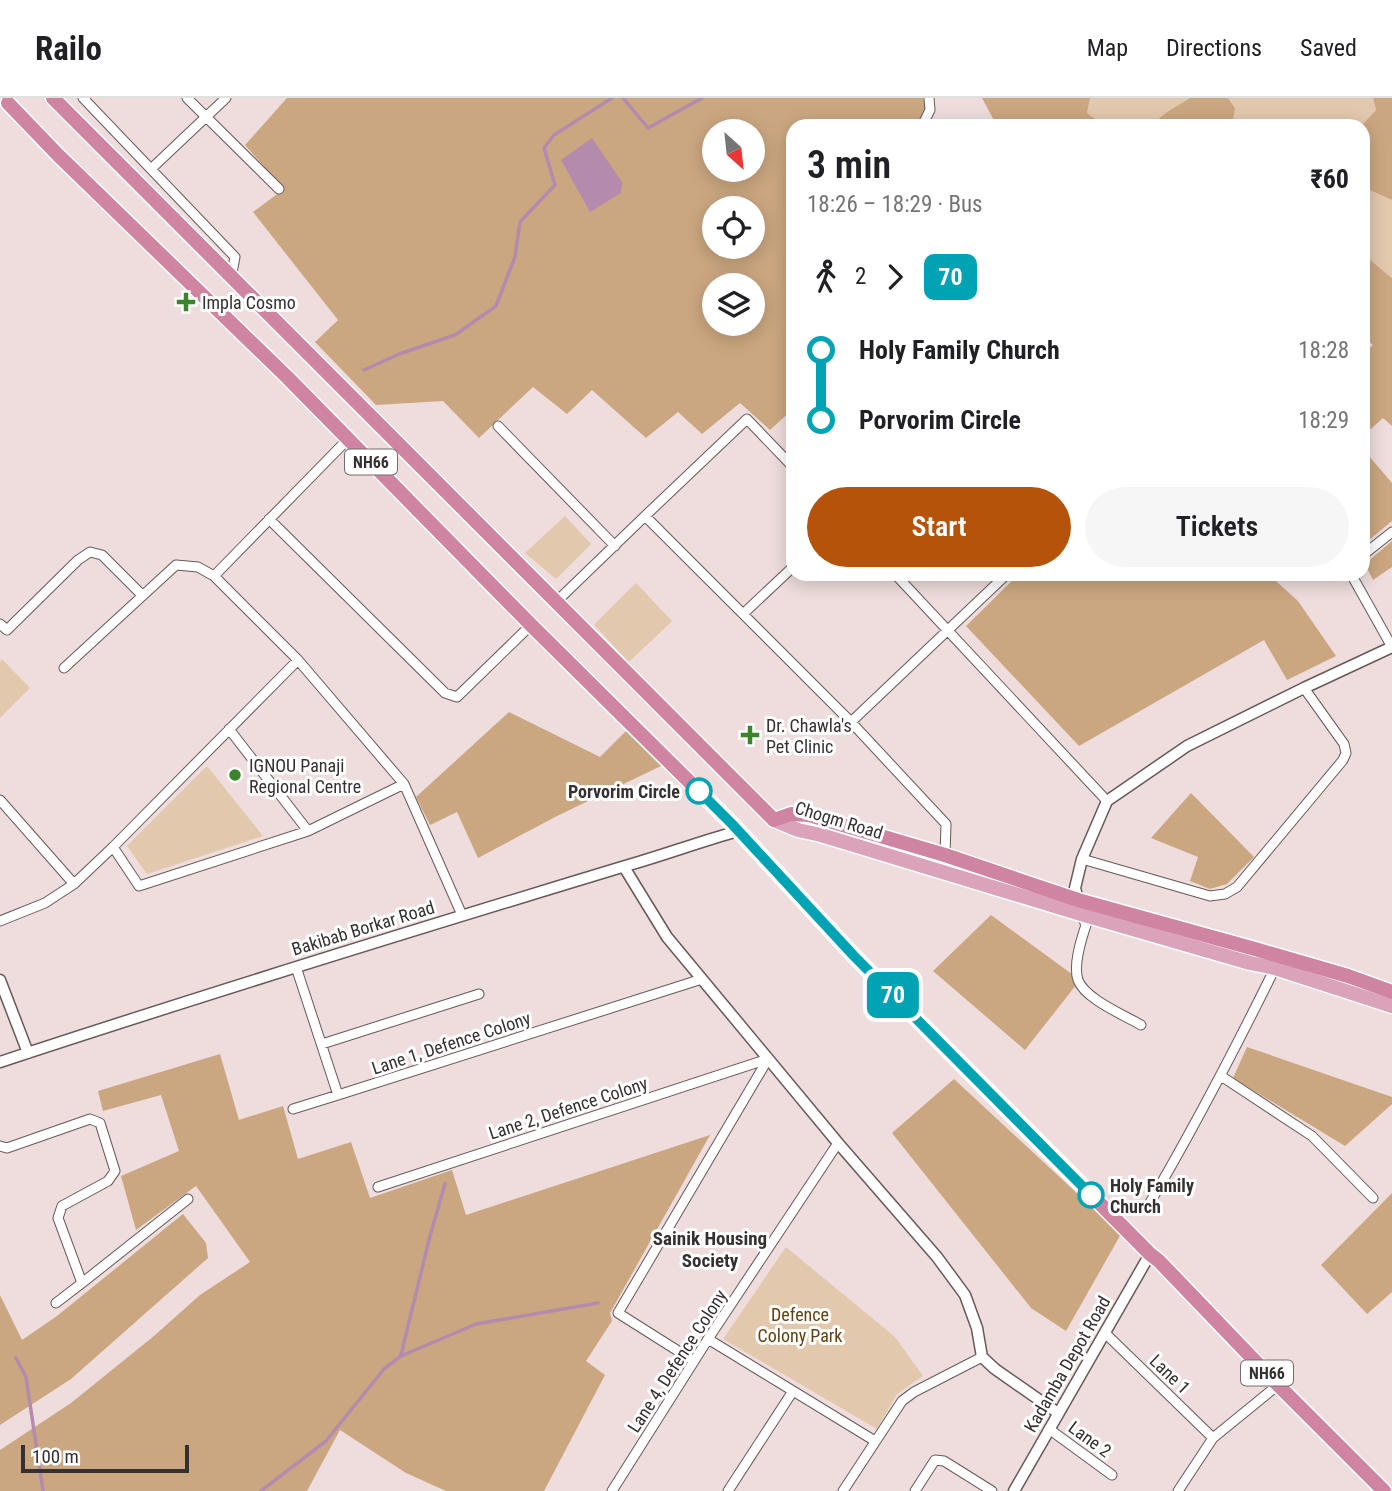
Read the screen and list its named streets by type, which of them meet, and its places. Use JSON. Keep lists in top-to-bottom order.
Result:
{
  "streets": {
    "highway": ["NH66", "Chogm Road"],
    "street": [
      "Bakibab Borkar Road",
      "Lane 1, Defence Colony",
      "Lane 2, Defence Colony",
      "Lane 4, Defence Colony",
      "Kadamba Depot Road",
      "Lane 1",
      "Lane 2"
    ]
  },
  "crossings": [
    ["NH66", "Chogm Road"],
    ["NH66", "Bakibab Borkar Road"],
    ["NH66", "Kadamba Depot Road"],
    ["Kadamba Depot Road", "Lane 1"],
    ["Kadamba Depot Road", "Lane 2"]
  ],
  "districts": ["Sainik Housing Society"],
  "parks": ["Defence Colony Park"],
  "places": {
    "health": ["Impla Cosmo", "Dr. Chawla's Pet Clinic"],
    "other": ["IGNOU Panaji Regional Centre", "Porvorim Circle", "Holy Family Church"]
  },
  "lines": ["bus line 70"],
  "scale_bar": "100 m",
  "north": "bottom right",
  "page": {
    "header": "Railo",
    "nav": ["Map", "Directions", "Saved"],
    "on_map": "70",
    "heading": ["3 min", "18:26 – 18:29 · Bus", "₹60"],
    "legs": ["2", "70"],
    "list": [
      {
        "name": "Holy Family Church",
        "value": "18:28"
      },
      {
        "name": "Porvorim Circle",
        "value": "18:29"
      }
    ],
    "buttons": ["Start", "Tickets"],
    "scale": "100 m"
  }
}
